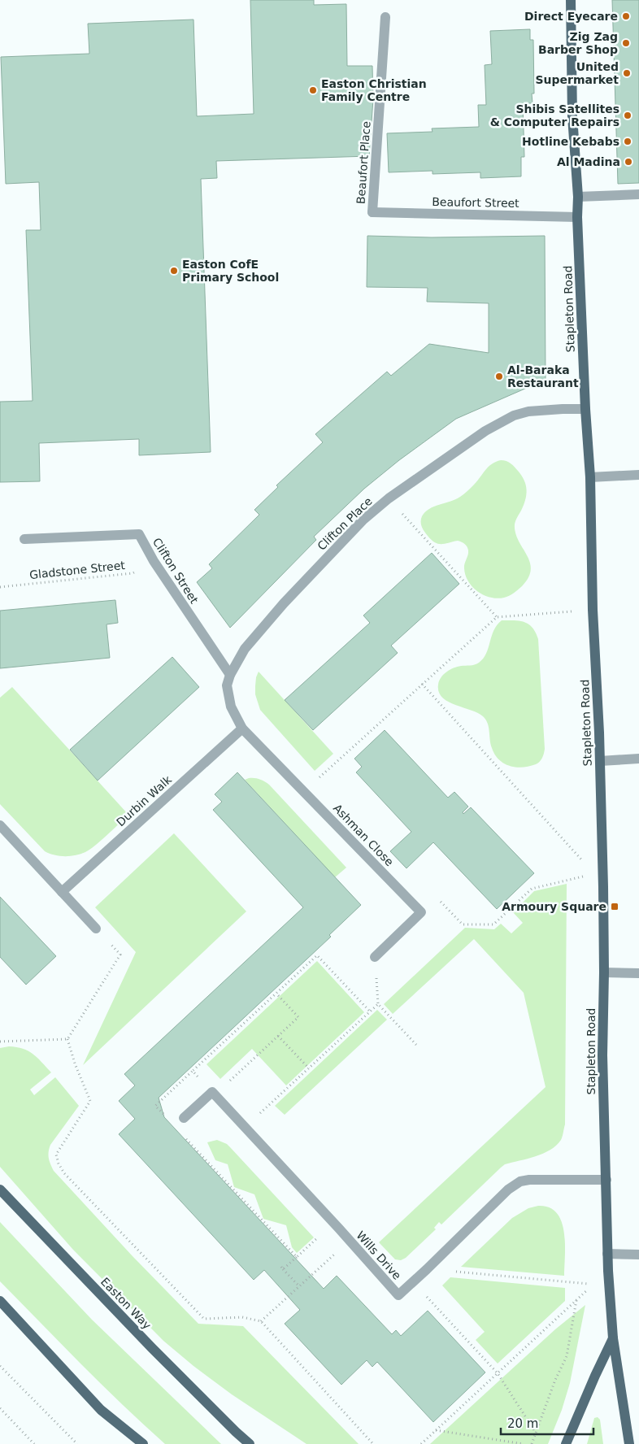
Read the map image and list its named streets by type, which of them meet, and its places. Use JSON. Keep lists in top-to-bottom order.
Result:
{
  "streets": {
    "main road": ["Stapleton Road", "Easton Way"],
    "street": [
      "Beaufort Place",
      "Beaufort Street",
      "Clifton Place",
      "Clifton Street",
      "Durbin Walk",
      "Ashman Close",
      "Wills Drive"
    ],
    "path": ["Gladstone Street"]
  },
  "crossings": [
    ["Beaufort Place", "Beaufort Street"],
    ["Beaufort Street", "Stapleton Road"],
    ["Stapleton Road", "Clifton Place"],
    ["Stapleton Road", "Wills Drive"],
    ["Clifton Place", "Clifton Street"],
    ["Clifton Place", "Durbin Walk"],
    ["Clifton Place", "Ashman Close"],
    ["Gladstone Street", "Clifton Street"],
    ["Durbin Walk", "Ashman Close"]
  ],
  "places": {
    "other": [
      "Direct Eyecare",
      "Zig Zag Barber Shop",
      "United Supermarket",
      "Easton Christian Family Centre",
      "Shibis Satellites & Computer Repairs",
      "Hotline Kebabs",
      "Al Madina",
      "Easton CofE Primary School",
      "Al-Baraka Restaurant"
    ],
    "transit": ["Armoury Square"]
  },
  "scale_bar": "20 m"
}
